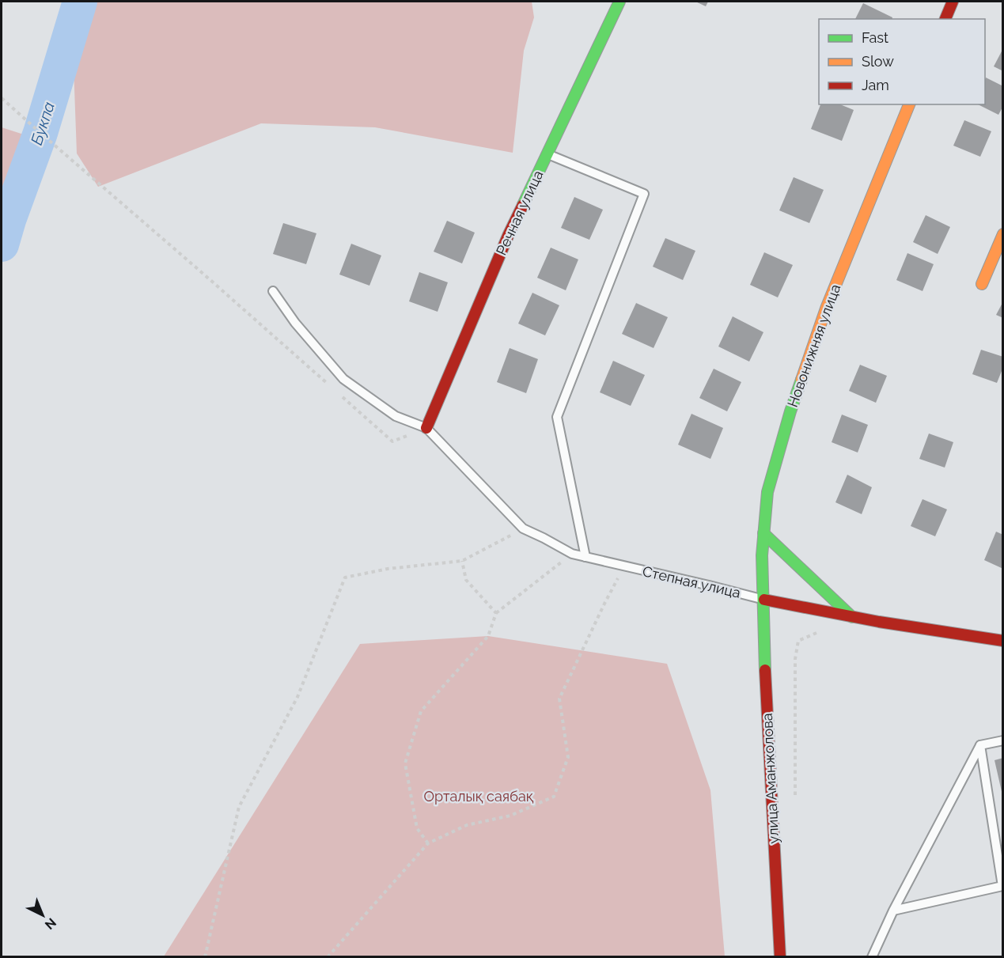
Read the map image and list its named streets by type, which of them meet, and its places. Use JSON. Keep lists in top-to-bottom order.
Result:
{
  "streets": {
    "main road": [
      "Речная улица",
      "Новонижняя улица",
      "Степная улица",
      "улица Аманжолова"
    ]
  },
  "crossings": [
    ["Речная улица", "Степная улица"],
    ["Новонижняя улица", "Степная улица"],
    ["Новонижняя улица", "улица Аманжолова"],
    ["Степная улица", "улица Аманжолова"]
  ],
  "water": ["Букпа"],
  "parks": ["Орталық саябақ"],
  "legend": ["Fast", "Slow", "Jam"],
  "north": "bottom right"
}
